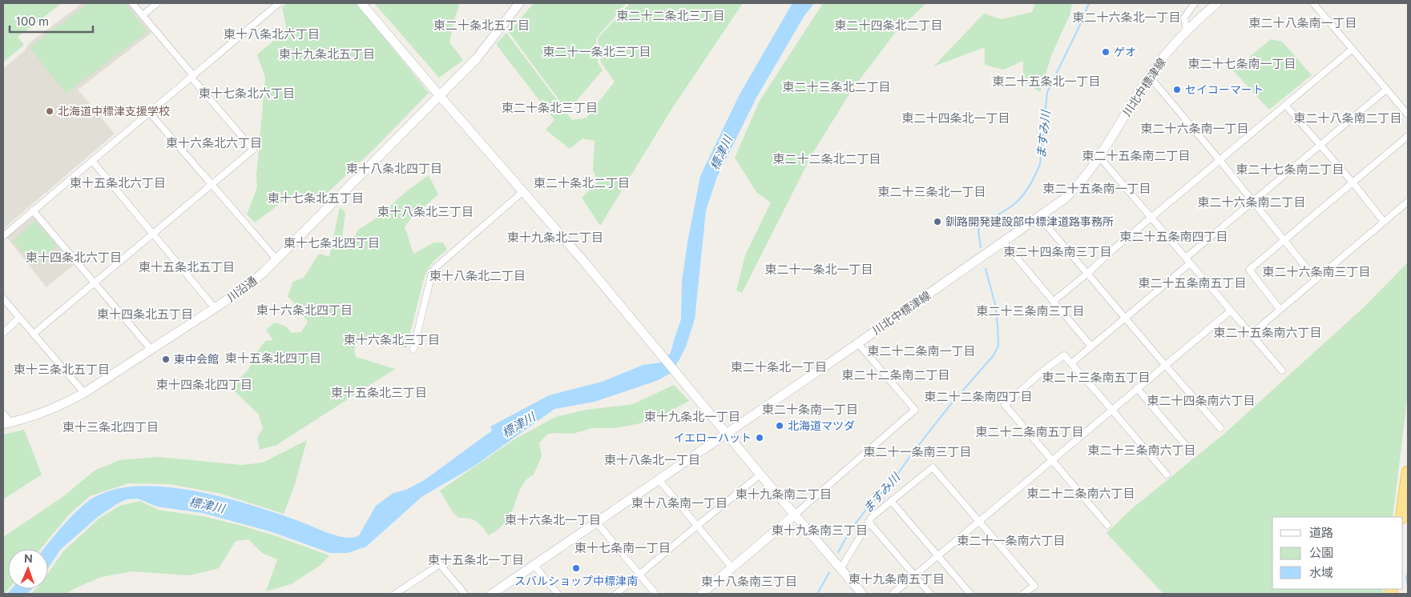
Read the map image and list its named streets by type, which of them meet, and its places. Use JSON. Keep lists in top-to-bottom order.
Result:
{
  "streets": {
    "street": ["川北中標津線", "川沿通"]
  },
  "districts": [
    "東二十二条北三丁目",
    "東二十六条北一丁目",
    "東二十八条南一丁目",
    "東二十条北五丁目",
    "東二十四条北二丁目",
    "東十八条北六丁目",
    "東二十一条北三丁目",
    "東十九条北五丁目",
    "東二十七条南一丁目",
    "東二十五条北一丁目",
    "東二十三条北二丁目",
    "東十七条北六丁目",
    "東二十条北三丁目",
    "東二十四条北一丁目",
    "東二十八条南二丁目",
    "東二十六条南一丁目",
    "東十六条北六丁目",
    "東二十五条南二丁目",
    "東二十二条北二丁目",
    "東十八条北四丁目",
    "東二十七条南二丁目",
    "東十五条北六丁目",
    "東二十条北二丁目",
    "東二十五条南一丁目",
    "東二十三条北一丁目",
    "東十七条北五丁目",
    "東二十六条南二丁目",
    "東十八条北三丁目",
    "東二十五条南四丁目",
    "東十九条北二丁目",
    "東十七条北四丁目",
    "東二十四条南三丁目",
    "東十四条北六丁目",
    "東十五条北五丁目",
    "東二十一条北一丁目",
    "東二十六条南三丁目",
    "東十八条北二丁目",
    "東二十五条南五丁目",
    "東十六条北四丁目",
    "東二十三条南三丁目",
    "東十四条北五丁目",
    "東二十五条南六丁目",
    "東十六条北三丁目",
    "東二十二条南一丁目",
    "東十五条北四丁目",
    "東二十条北一丁目",
    "東十三条北五丁目",
    "東二十二条南二丁目",
    "東二十三条南五丁目",
    "東十四条北四丁目",
    "東十五条北三丁目",
    "東二十二条南四丁目",
    "東二十四条南六丁目",
    "東二十条南一丁目",
    "東十九条北一丁目",
    "東十三条北四丁目",
    "東二十二条南五丁目",
    "東二十三条南六丁目",
    "東二十一条南三丁目",
    "東十八条北一丁目",
    "東二十二条南六丁目",
    "東十九条南二丁目",
    "東十八条南一丁目",
    "東十六条北一丁目",
    "東十九条南三丁目",
    "東二十一条南六丁目",
    "東十七条南一丁目",
    "東十五条北一丁目",
    "東十九条南五丁目",
    "東十八条南三丁目"
  ],
  "water": ["ますみ川", "標津川"],
  "places": [
    "ゲオ",
    "セイコーマート",
    "北海道中標津支援学校",
    "釧路開発建設部中標津道路事務所",
    "東中会館",
    "北海道マツダ",
    "イエローハット",
    "スバルショップ中標津南"
  ],
  "legend": ["道路", "公園", "水域"],
  "scale_bar": "100 m",
  "north": "top"
}
